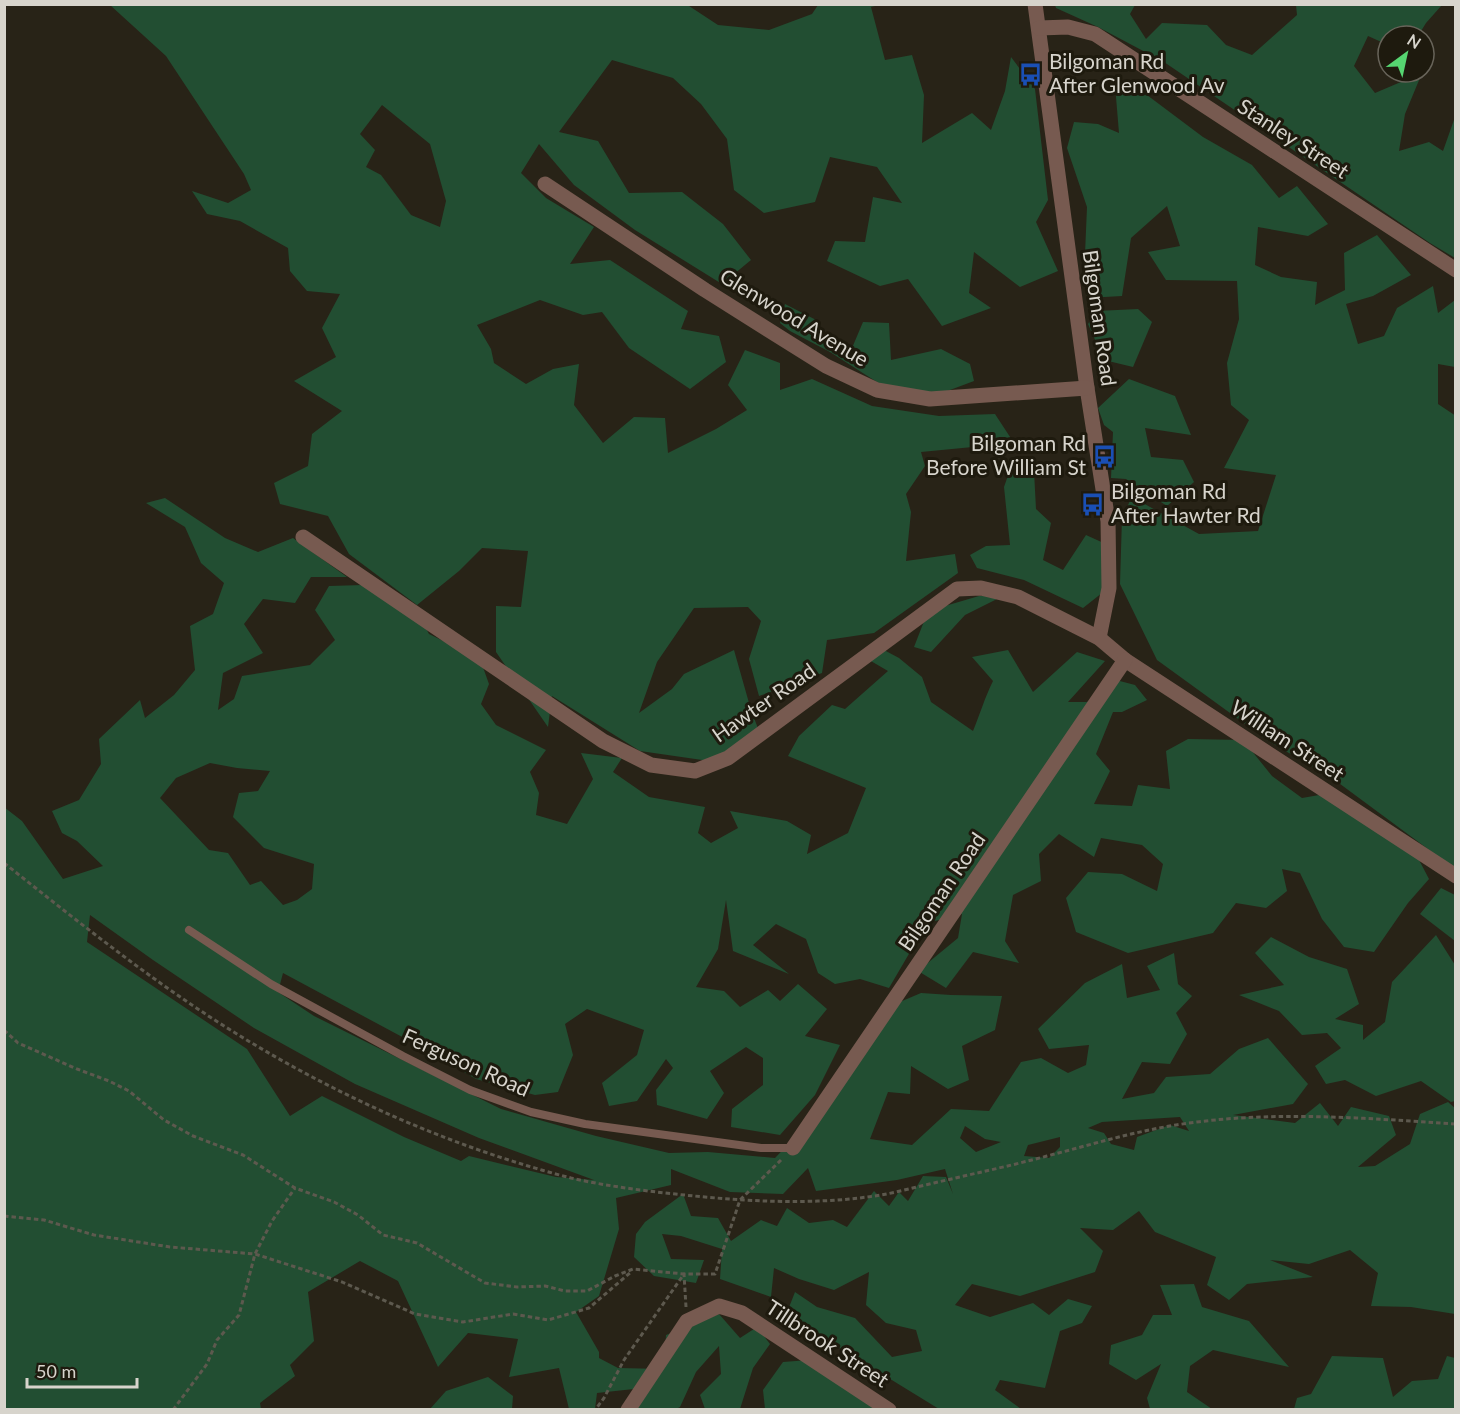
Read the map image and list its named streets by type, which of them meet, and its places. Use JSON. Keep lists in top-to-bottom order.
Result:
{
  "streets": {
    "street": [
      "Stanley Street",
      "Glenwood Avenue",
      "Bilgoman Road",
      "Hawter Road",
      "William Street",
      "Tillbrook Street"
    ],
    "lane": ["Ferguson Road"]
  },
  "crossings": [
    ["Stanley Street", "Bilgoman Road"],
    ["Glenwood Avenue", "Bilgoman Road"],
    ["Bilgoman Road", "Hawter Road"],
    ["Bilgoman Road", "William Street"],
    ["Bilgoman Road", "Ferguson Road"],
    ["Hawter Road", "William Street"]
  ],
  "places": {
    "bus stop": ["Bilgoman Rd After Glenwood Av", "Bilgoman Rd Before William St", "Bilgoman Rd After Hawter Rd"]
  },
  "scale_bar": "50 m",
  "north": "top right"
}
